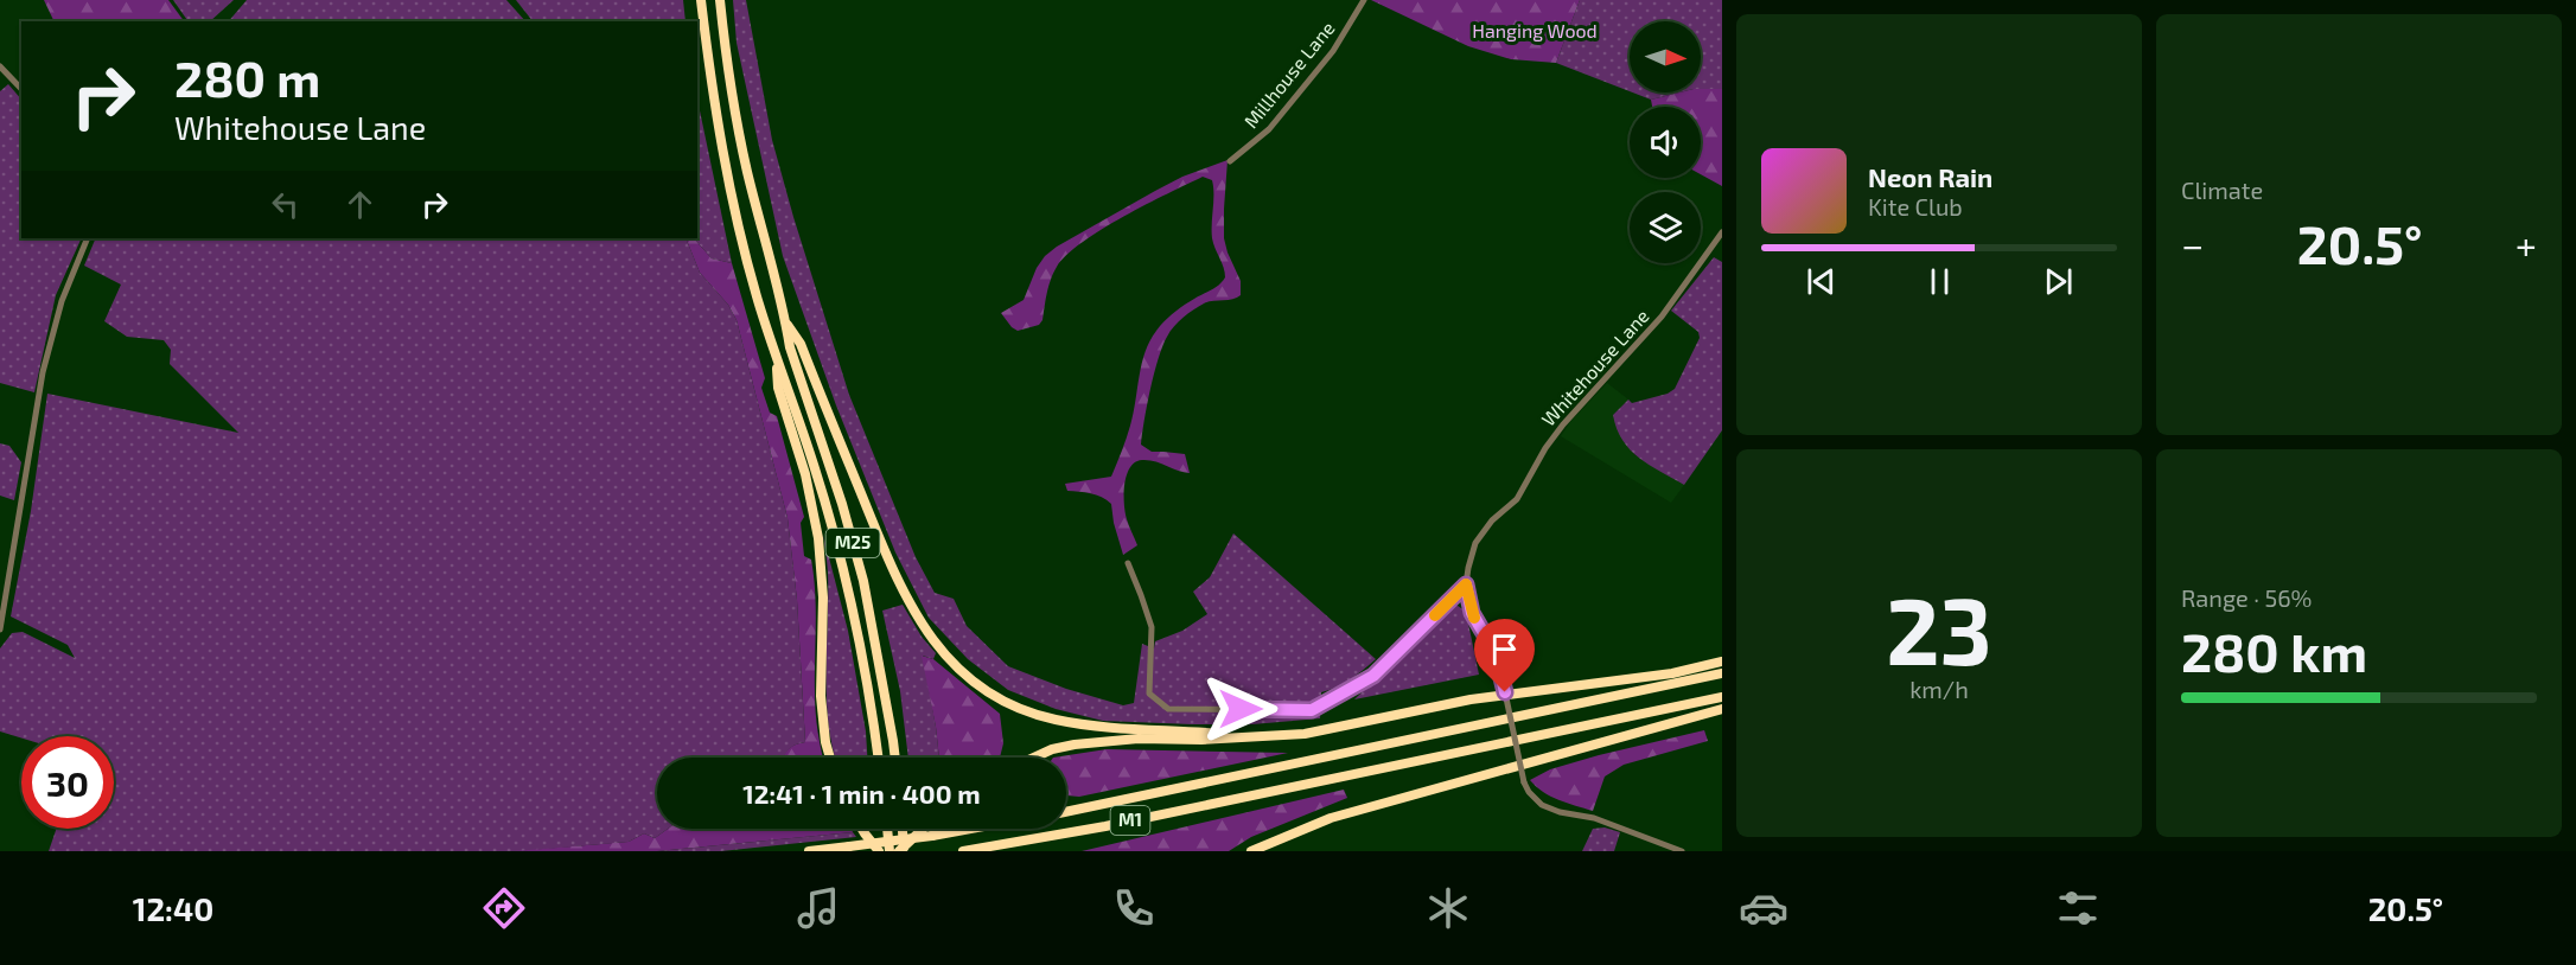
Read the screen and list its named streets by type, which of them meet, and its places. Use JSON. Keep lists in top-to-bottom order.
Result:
{
  "streets": {
    "highway": ["M25", "M1"],
    "street": ["Millhouse Lane", "Whitehouse Lane"]
  },
  "parks": ["Hanging Wood"],
  "north": "right",
  "page": {
    "tile": [
      "Climate",
      ["23", "km/h"],
      ["Range · 56%", "280 km"]
    ],
    "turn": ["280 m", "Whitehouse Lane"],
    "song": ["Neon Rain", "Kite Club"],
    "heat": ["−", "20.5°", "+"],
    "limit": "30",
    "trip": "12:41 · 1 min · 400 m",
    "tabs": ["12:40", "20.5°"]
  }
}
